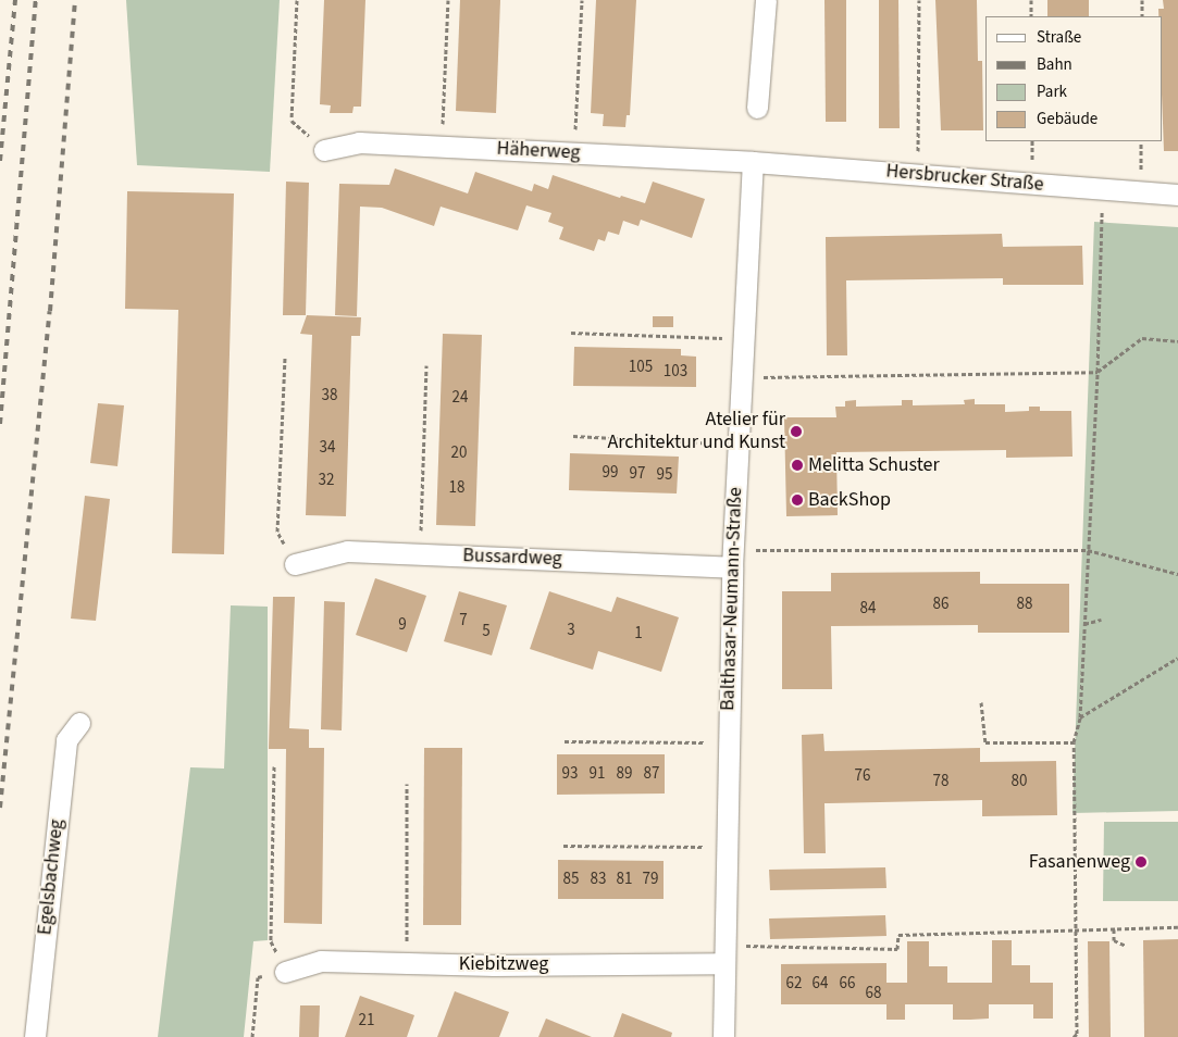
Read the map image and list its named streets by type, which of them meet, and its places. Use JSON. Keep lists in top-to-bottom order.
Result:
{
  "streets": {
    "street": [
      "Häherweg",
      "Hersbrucker Straße",
      "Bussardweg",
      "Balthasar-Neumann-Straße",
      "Egelsbachweg",
      "Kiebitzweg"
    ]
  },
  "crossings": [
    ["Häherweg", "Hersbrucker Straße"],
    ["Häherweg", "Balthasar-Neumann-Straße"],
    ["Hersbrucker Straße", "Balthasar-Neumann-Straße"],
    ["Bussardweg", "Balthasar-Neumann-Straße"],
    ["Balthasar-Neumann-Straße", "Kiebitzweg"]
  ],
  "places": [
    "Atelier für Architektur und Kunst",
    "Melitta Schuster",
    "BackShop",
    "Fasanenweg"
  ],
  "house_numbers": [
    "105",
    "103",
    "38",
    "24",
    "34",
    "20",
    "99",
    "97",
    "95",
    "32",
    "18",
    "86",
    "88",
    "84",
    "7",
    "9",
    "3",
    "5",
    "1",
    "93",
    "91",
    "89",
    "87",
    "76",
    "78",
    "80",
    "85",
    "83",
    "81",
    "79",
    "62",
    "64",
    "66",
    "68",
    "21"
  ],
  "legend": [
    "Straße",
    "Bahn",
    "Park",
    "Gebäude"
  ]
}
